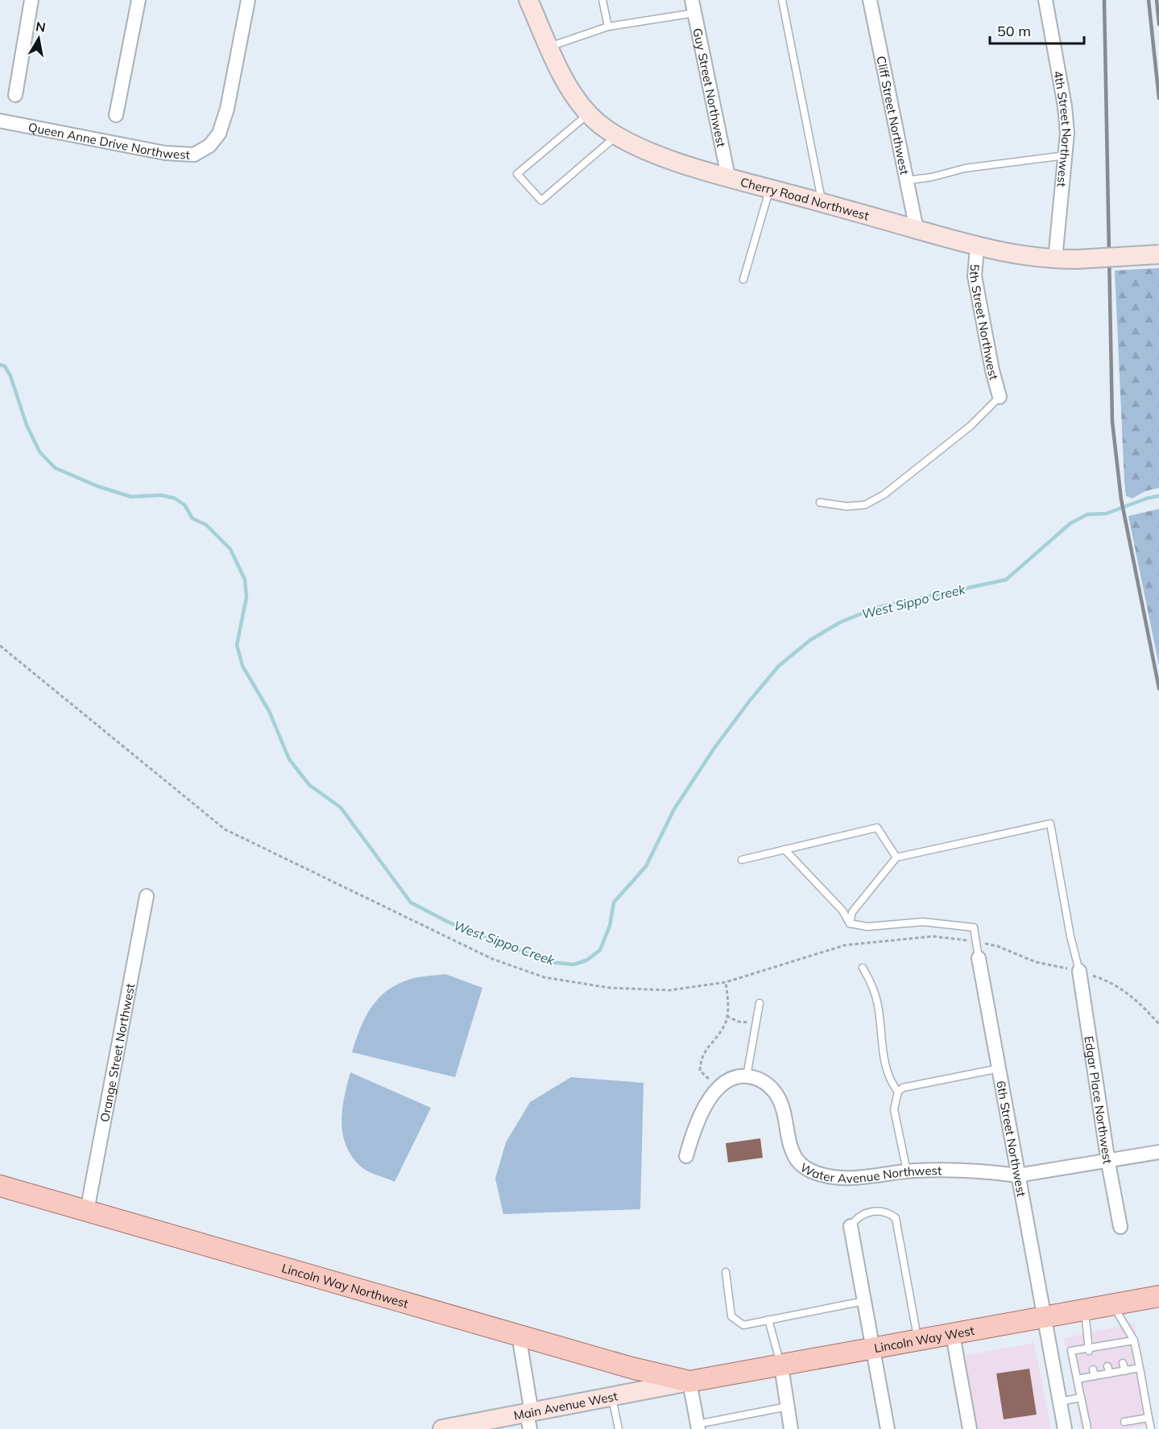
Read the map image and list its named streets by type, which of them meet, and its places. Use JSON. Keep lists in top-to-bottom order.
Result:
{
  "streets": {
    "main road": ["Lincoln Way Northwest", "Lincoln Way West"],
    "street": [
      "Guy Street Northwest",
      "Cliff Street Northwest",
      "4th Street Northwest",
      "Queen Anne Drive Northwest",
      "Cherry Road Northwest",
      "5th Street Northwest",
      "Orange Street Northwest",
      "Edgar Place Northwest",
      "6th Street Northwest",
      "Water Avenue Northwest",
      "Main Avenue West"
    ]
  },
  "crossings": [
    ["Guy Street Northwest", "Cherry Road Northwest"],
    ["Cliff Street Northwest", "Cherry Road Northwest"],
    ["4th Street Northwest", "Cherry Road Northwest"],
    ["Cherry Road Northwest", "5th Street Northwest"],
    ["Orange Street Northwest", "Lincoln Way Northwest"],
    ["Edgar Place Northwest", "Water Avenue Northwest"],
    ["6th Street Northwest", "Water Avenue Northwest"],
    ["6th Street Northwest", "Lincoln Way West"],
    ["Lincoln Way Northwest", "Lincoln Way West"],
    ["Lincoln Way Northwest", "Main Avenue West"],
    ["Lincoln Way West", "Main Avenue West"]
  ],
  "water": ["West Sippo Creek"],
  "scale_bar": "50 m",
  "north": "top"
}
